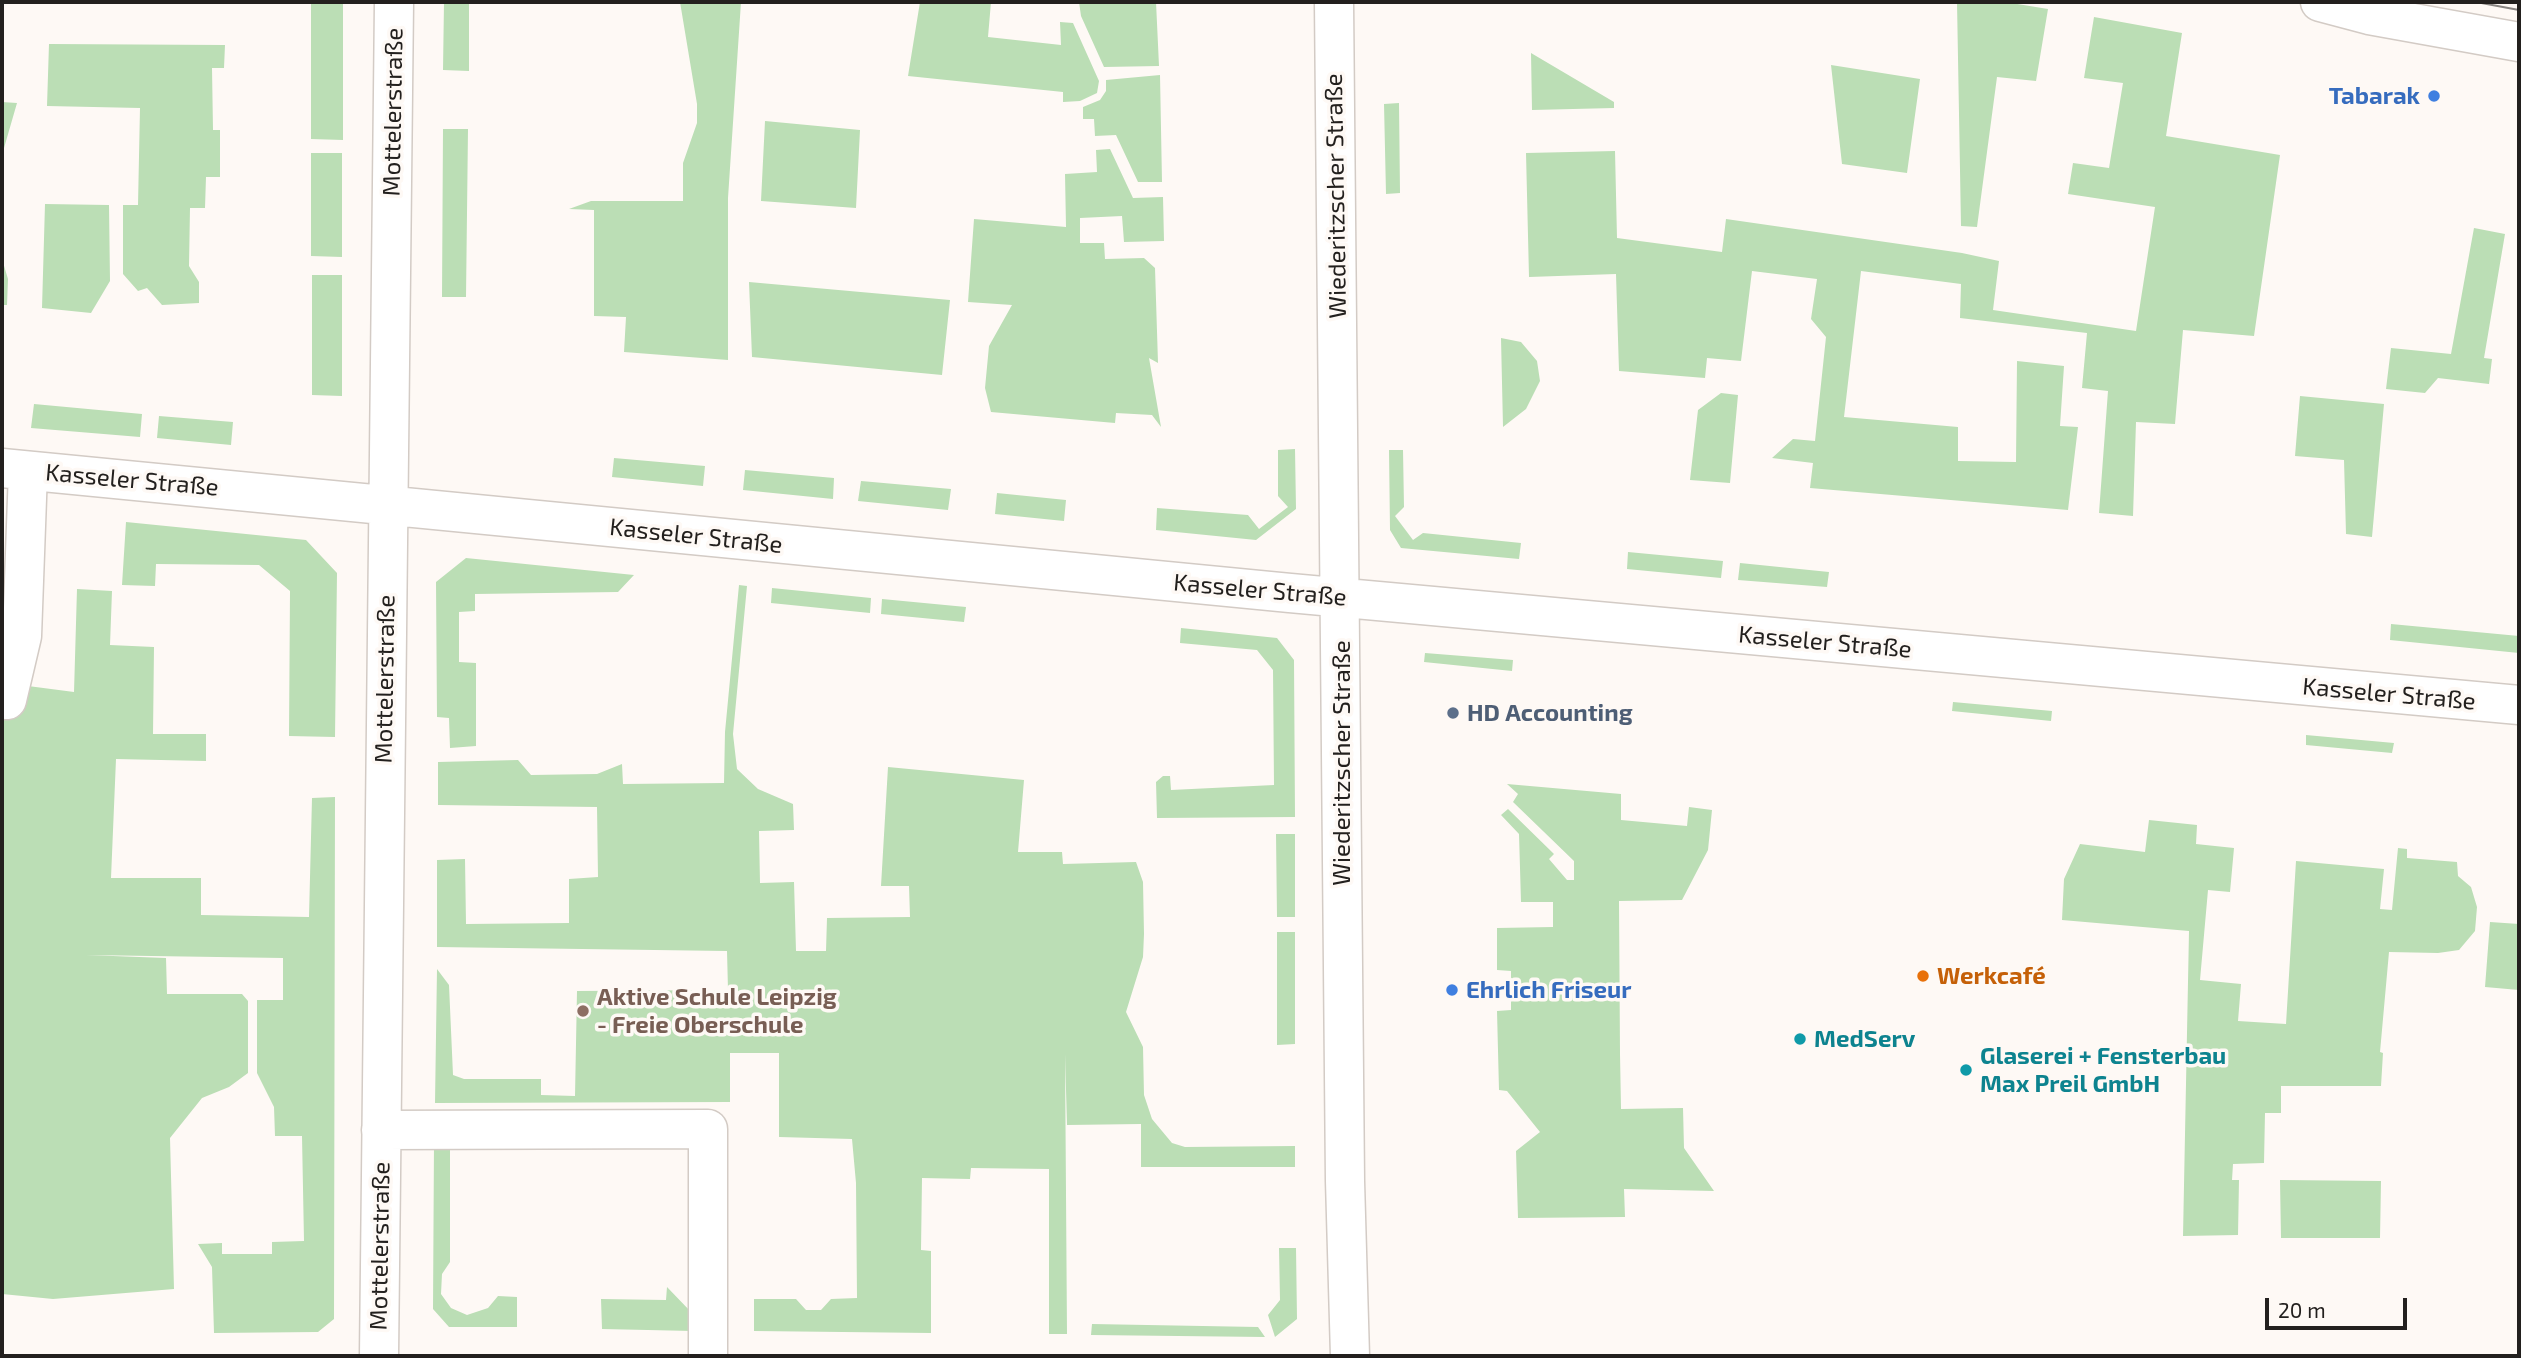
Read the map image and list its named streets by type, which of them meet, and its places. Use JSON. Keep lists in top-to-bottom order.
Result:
{
  "streets": {
    "street": ["Mottelerstraße", "Wiederitzscher Straße", "Kasseler Straße"]
  },
  "crossings": [
    ["Mottelerstraße", "Kasseler Straße"],
    ["Wiederitzscher Straße", "Kasseler Straße"]
  ],
  "places": [
    "Tabarak",
    "HD Accounting",
    "Werkcafé",
    "Ehrlich Friseur",
    "Aktive Schule Leipzig - Freie Oberschule",
    "MedServ",
    "Glaserei + Fensterbau Max Preil GmbH"
  ],
  "scale_bar": "20 m"
}
